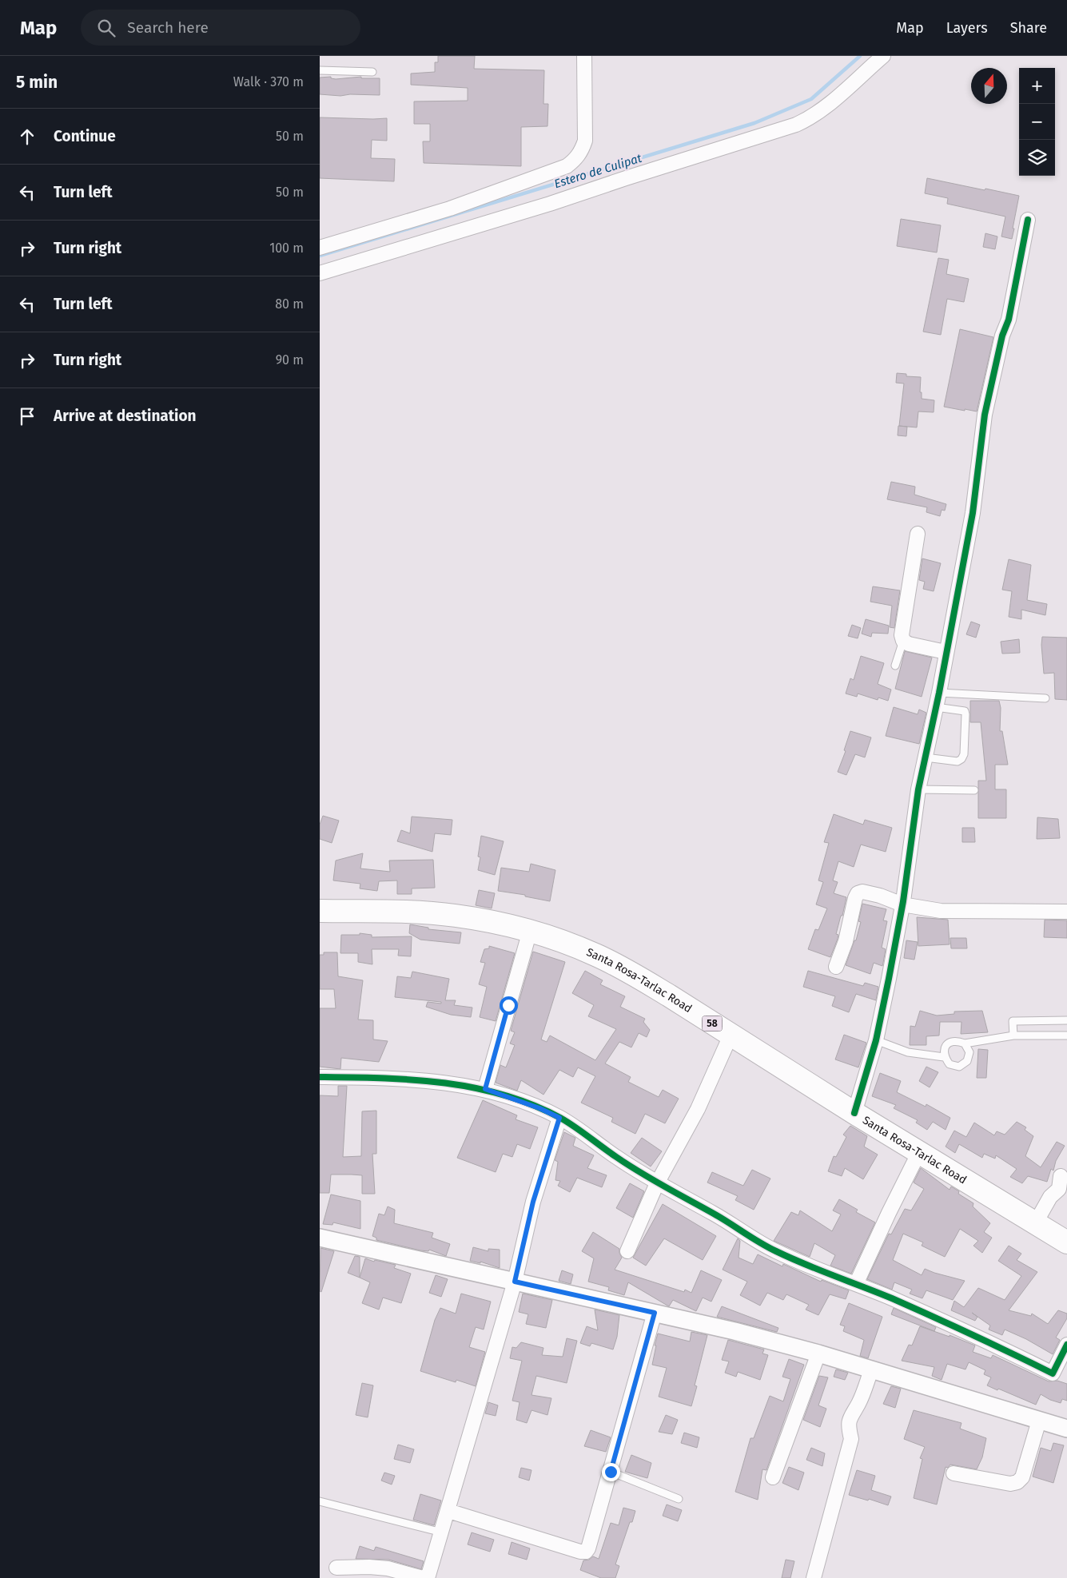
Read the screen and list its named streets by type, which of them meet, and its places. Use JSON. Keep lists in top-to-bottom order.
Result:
{
  "streets": {
    "highway": ["Santa Rosa-Tarlac Road", "58"]
  },
  "water": ["Estero de Culipat"],
  "north": "top",
  "page": {
    "header": "Map",
    "search": "Search here",
    "nav": ["Map", "Layers", "Share"],
    "heading": ["5 min", "Walk · 370 m"],
    "map_buttons": ["+", "−"],
    "list": [
      ["Continue", "50 m"],
      ["Turn left", "50 m"],
      ["Turn right", "100 m"],
      ["Turn left", "80 m"],
      ["Turn right", "90 m"],
      "Arrive at destination"
    ]
  }
}
